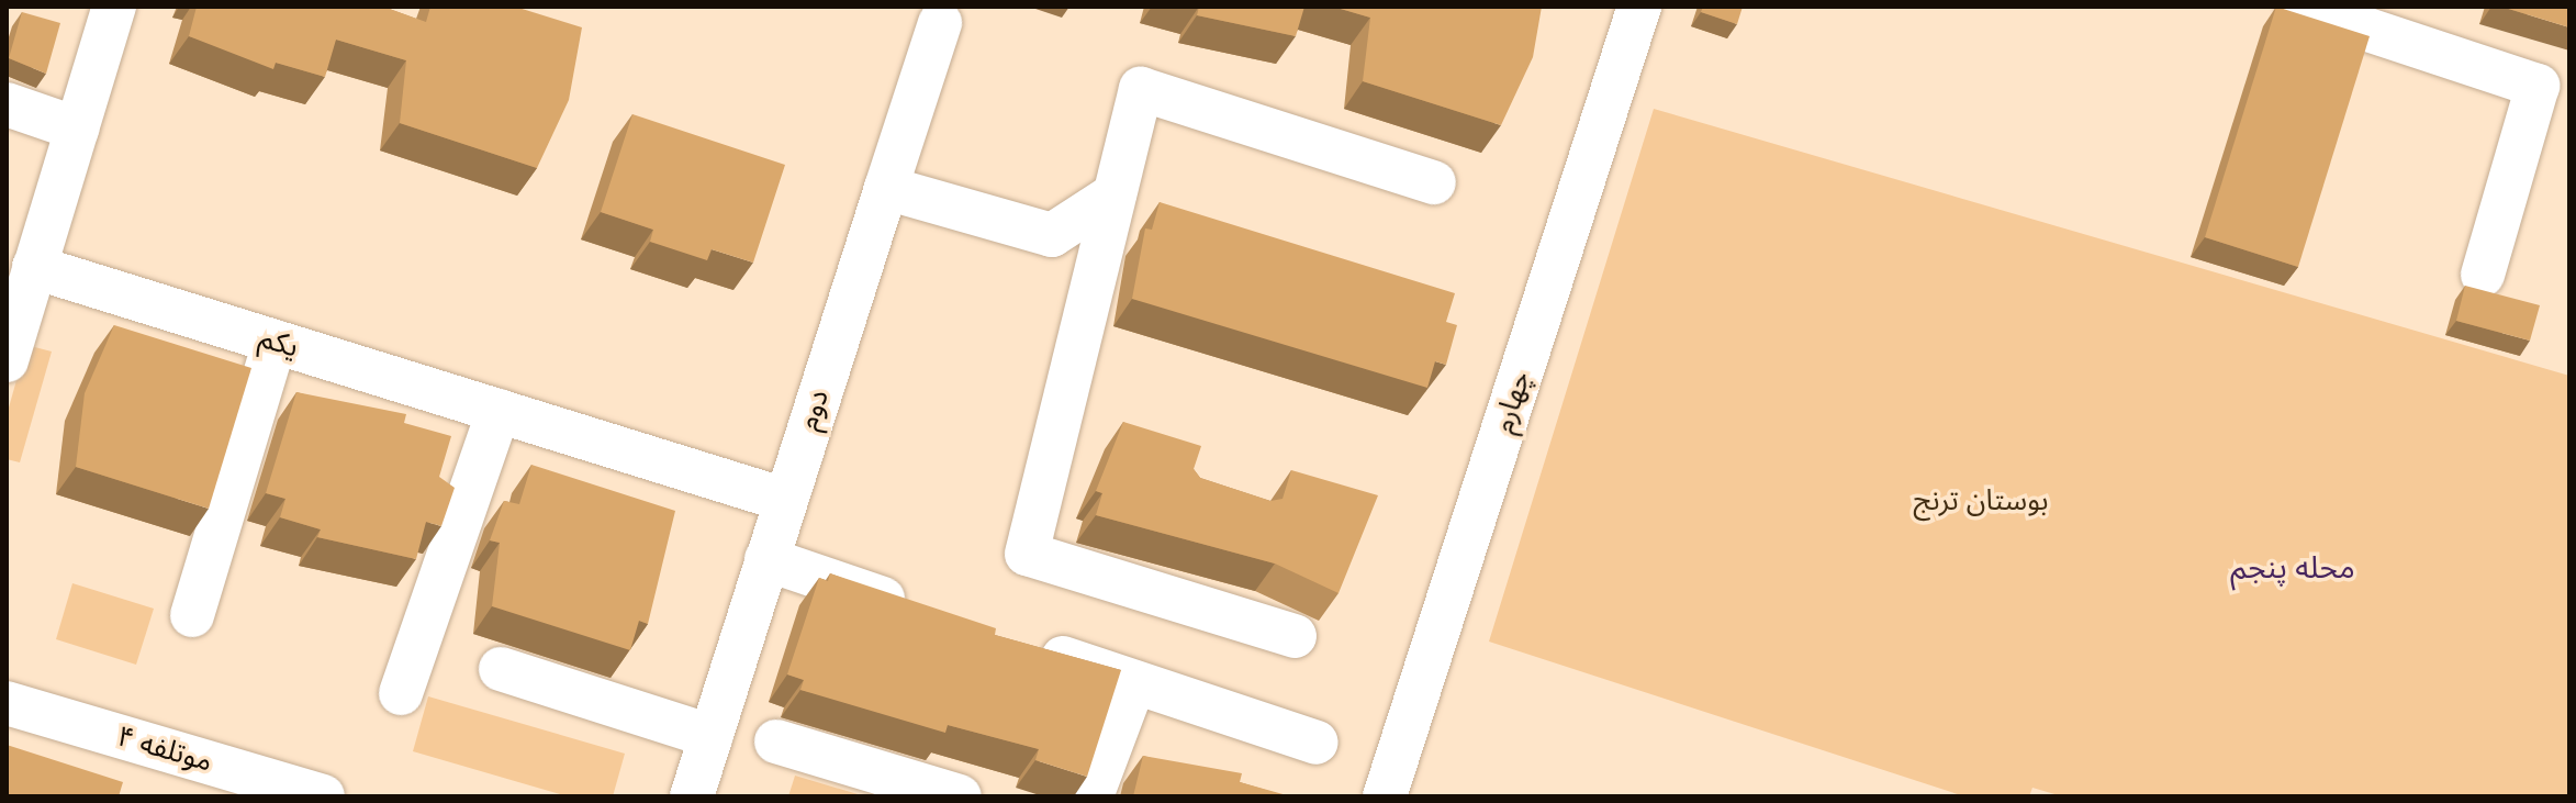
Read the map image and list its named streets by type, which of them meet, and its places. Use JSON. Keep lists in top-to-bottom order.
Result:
{
  "streets": {
    "street": [
      "یکم",
      "چهارم",
      "دوم",
      "موتلفه ۴"
    ]
  },
  "crossings": [
    ["یکم", "دوم"]
  ],
  "districts": ["محله پنجم"],
  "parks": ["بوستان ترنج"]
}
